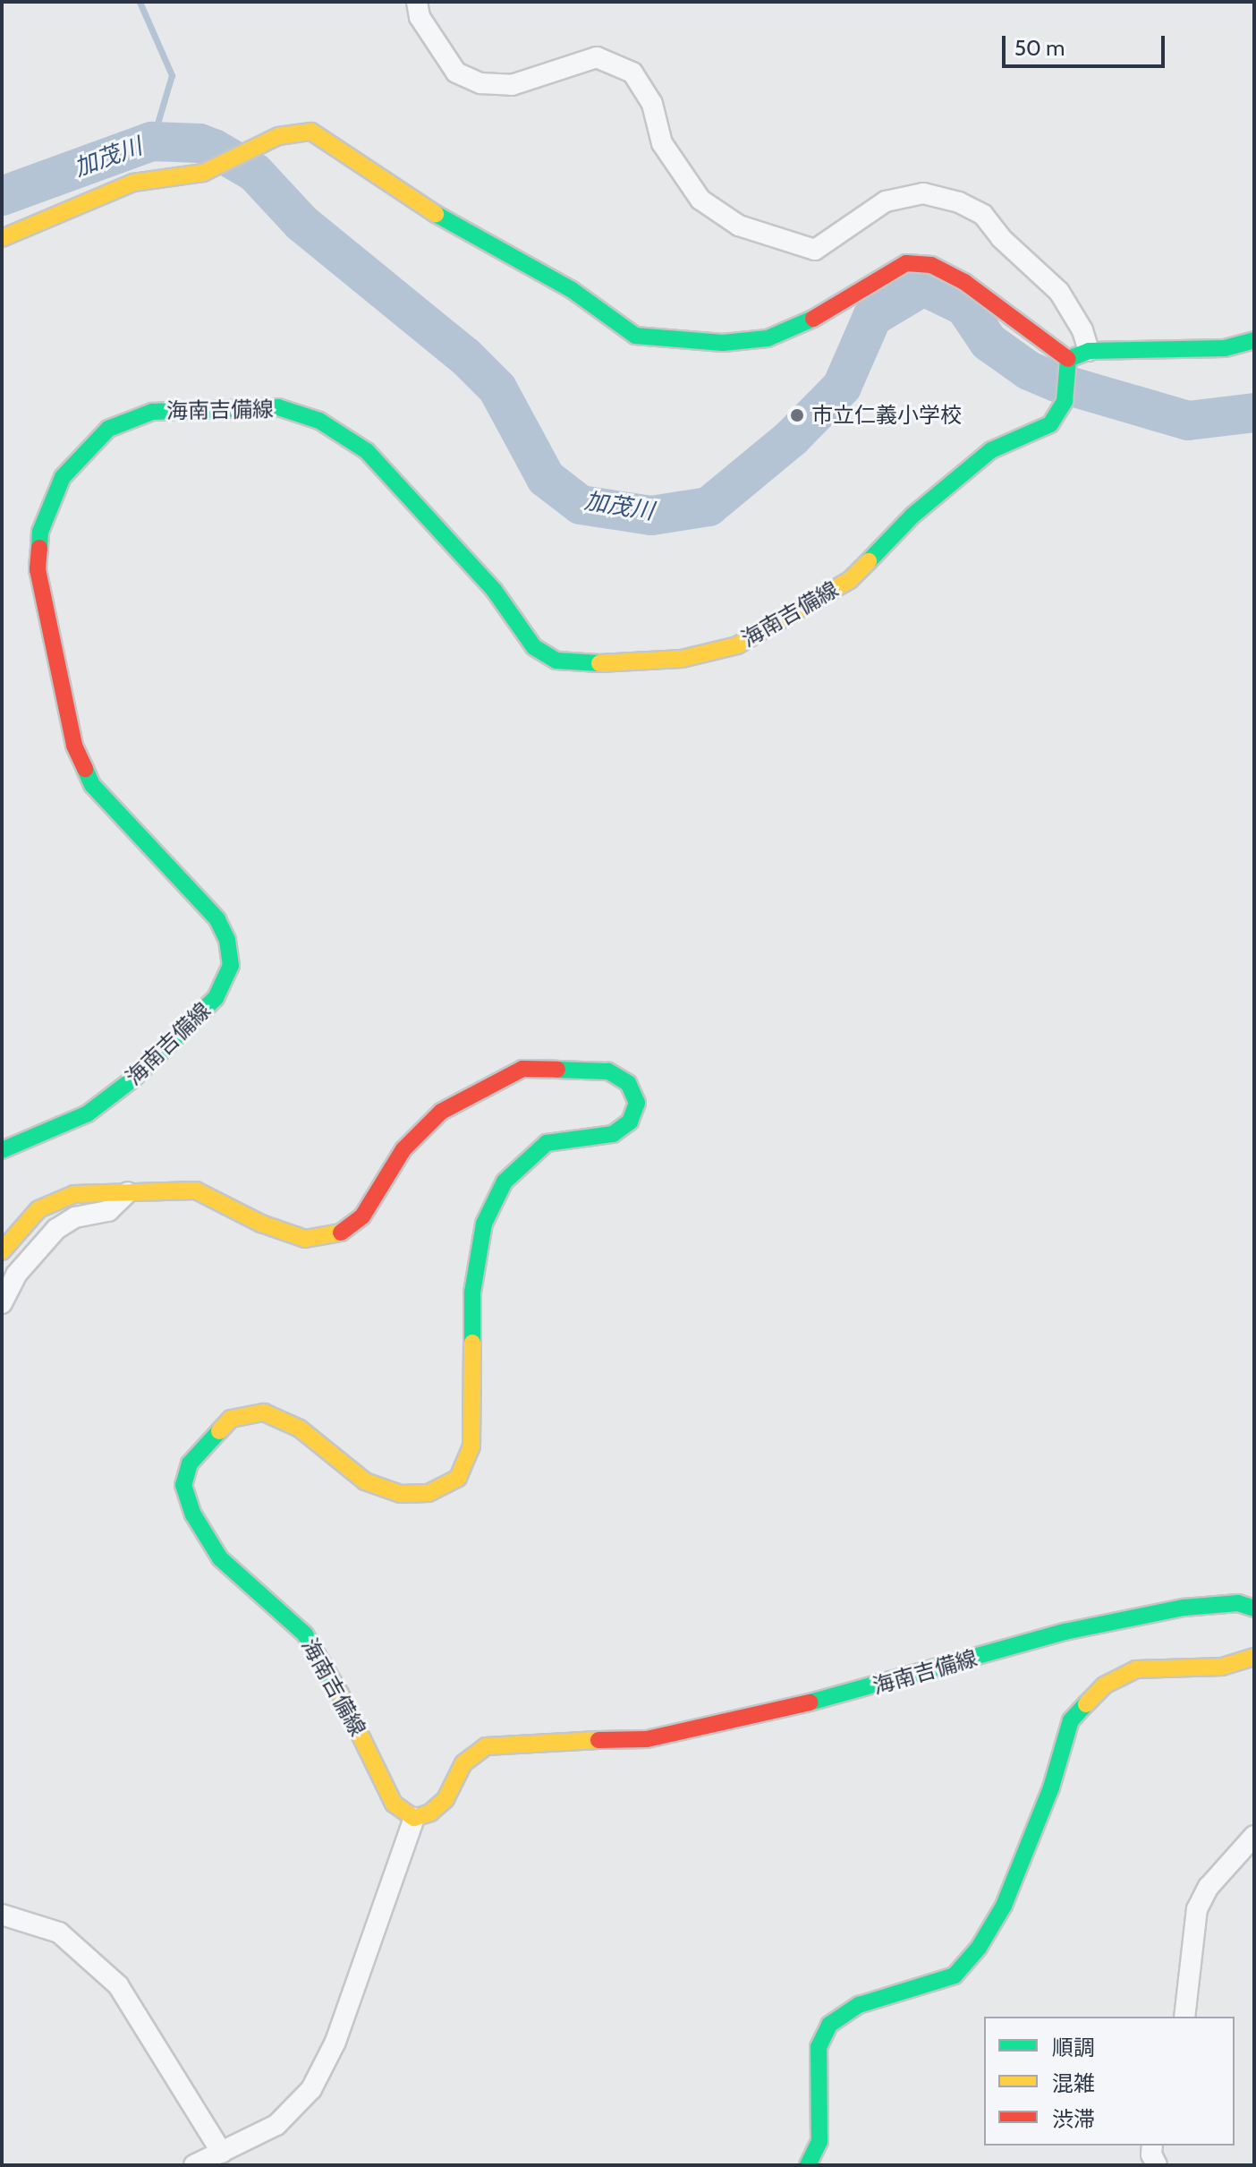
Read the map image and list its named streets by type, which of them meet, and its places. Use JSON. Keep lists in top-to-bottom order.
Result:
{
  "streets": {
    "main road": ["海南吉備線"]
  },
  "water": ["加茂川"],
  "places": ["市立仁義小学校"],
  "legend": ["順調", "混雑", "渋滞"],
  "scale_bar": "50 m"
}
